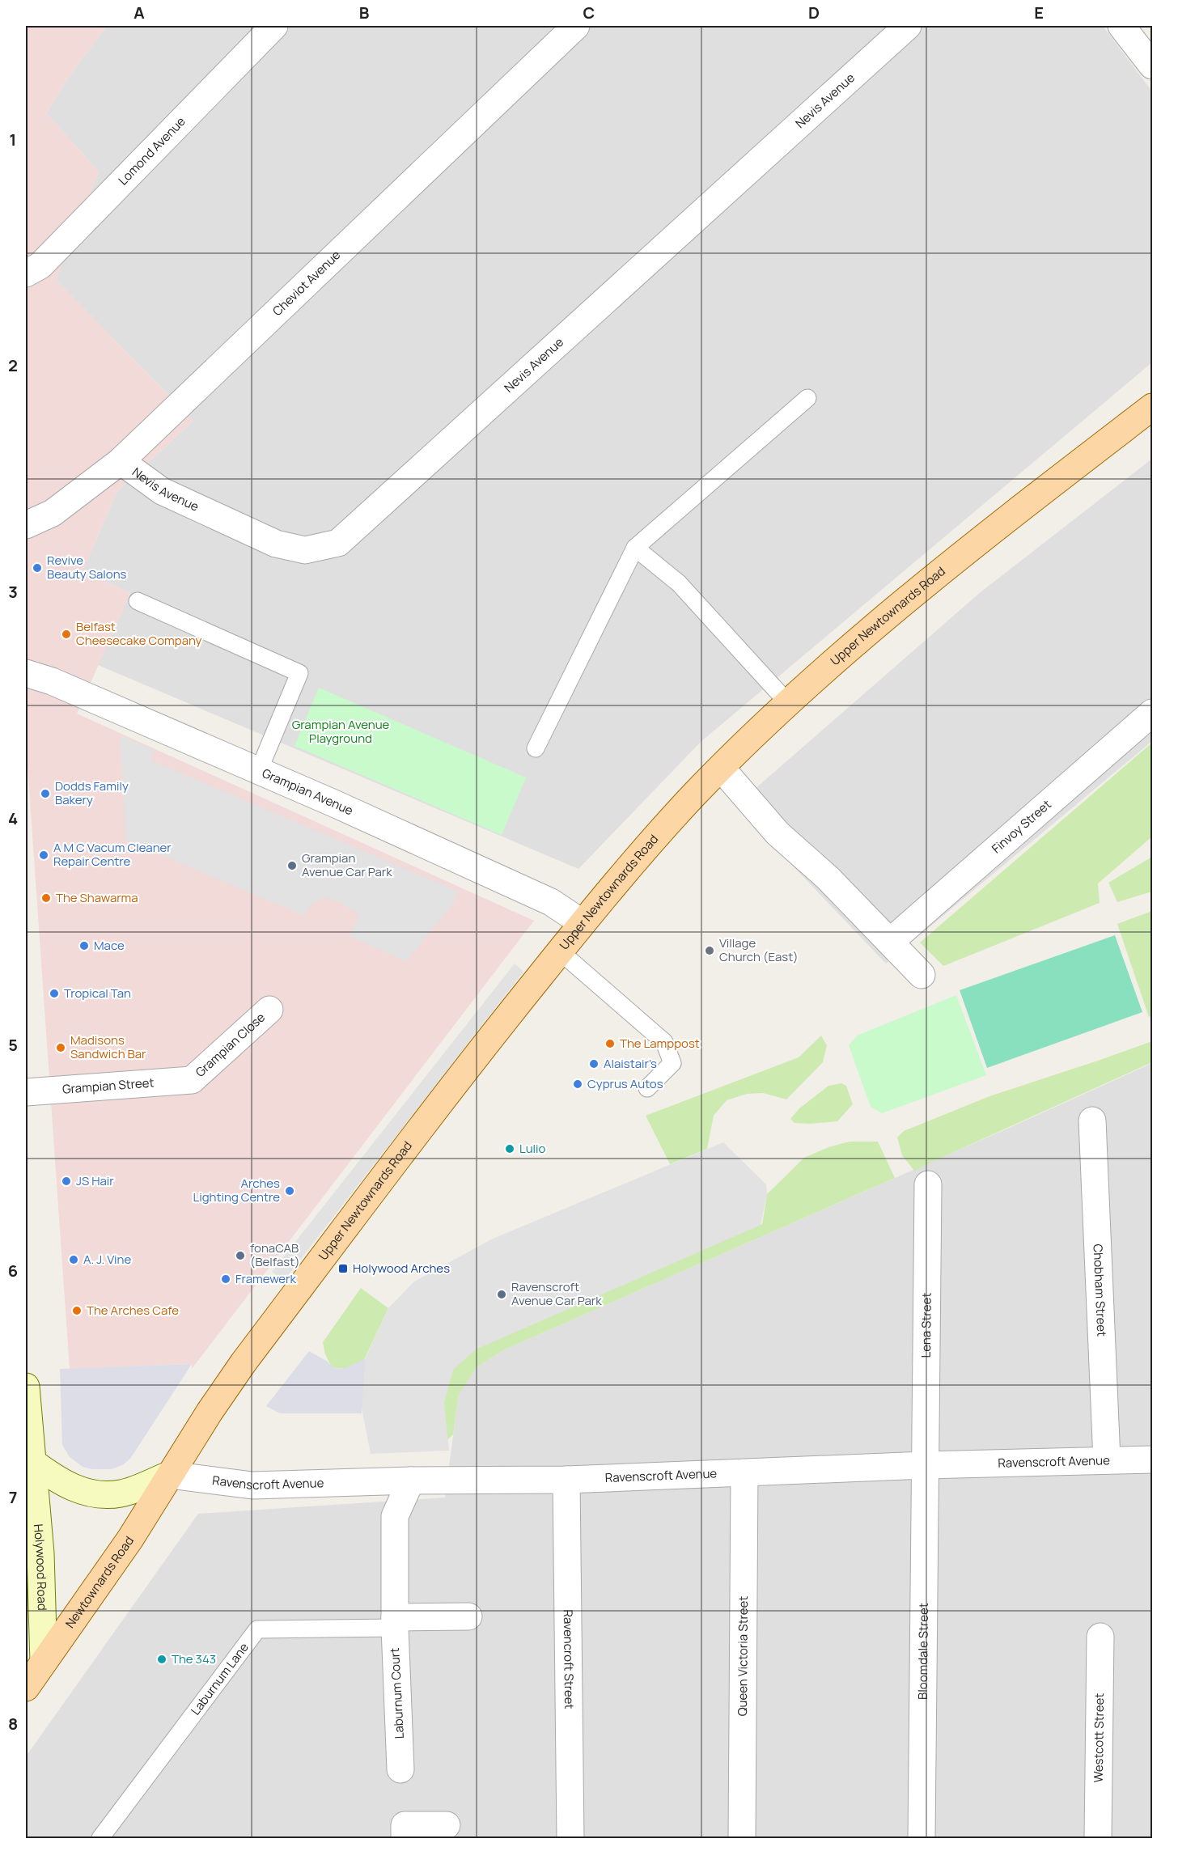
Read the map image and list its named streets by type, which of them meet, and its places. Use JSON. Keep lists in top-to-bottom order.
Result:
{
  "streets": {
    "main road": ["Upper Newtownards Road", "Holywood Road", "Newtownards Road"],
    "street": [
      "Nevis Avenue",
      "Lomond Avenue",
      "Cheviot Avenue",
      "Grampian Avenue",
      "Finvoy Street",
      "Grampian Close",
      "Grampian Street",
      "Chobham Street",
      "Lena Street",
      "Ravenscroft Avenue",
      "Bloomdale Street",
      "Queen Victoria Street",
      "Ravencroft Street",
      "Laburnum Court",
      "Westcott Street"
    ],
    "lane": ["Laburnum Lane"]
  },
  "crossings": [
    ["Nevis Avenue", "Cheviot Avenue"],
    ["Upper Newtownards Road", "Grampian Avenue"],
    ["Upper Newtownards Road", "Ravenscroft Avenue"],
    ["Upper Newtownards Road", "Newtownards Road"],
    ["Grampian Close", "Grampian Street"],
    ["Chobham Street", "Ravenscroft Avenue"],
    ["Lena Street", "Ravenscroft Avenue"],
    ["Lena Street", "Bloomdale Street"],
    ["Ravenscroft Avenue", "Newtownards Road"],
    ["Ravenscroft Avenue", "Bloomdale Street"],
    ["Ravenscroft Avenue", "Queen Victoria Street"],
    ["Ravenscroft Avenue", "Ravencroft Street"],
    ["Ravenscroft Avenue", "Laburnum Court"],
    ["Holywood Road", "Newtownards Road"],
    ["Laburnum Lane", "Laburnum Court"]
  ],
  "parks": ["Grampian Avenue Playground"],
  "places": {
    "other": [
      "Revive Beauty Salons",
      "Belfast Cheesecake Company",
      "Dodds Family Bakery",
      "A M C Vacum Cleaner Repair Centre",
      "Grampian Avenue Car Park",
      "The Shawarma",
      "Mace",
      "Village Church (East)",
      "Tropical Tan",
      "The Lamppost",
      "Madisons Sandwich Bar",
      "Alaistair's",
      "Cyprus Autos",
      "Lulio",
      "JS Hair",
      "Arches Lighting Centre",
      "fonaCAB (Belfast)",
      "A. J. Vine",
      "Framewerk",
      "Ravenscroft Avenue Car Park",
      "The Arches Cafe",
      "The 343"
    ],
    "transit": ["Holywood Arches"]
  },
  "grid": {
    "columns": [
      "A",
      "B",
      "C",
      "D",
      "E"
    ],
    "rows": [
      "1",
      "2",
      "3",
      "4",
      "5",
      "6",
      "7",
      "8"
    ]
  }
}
